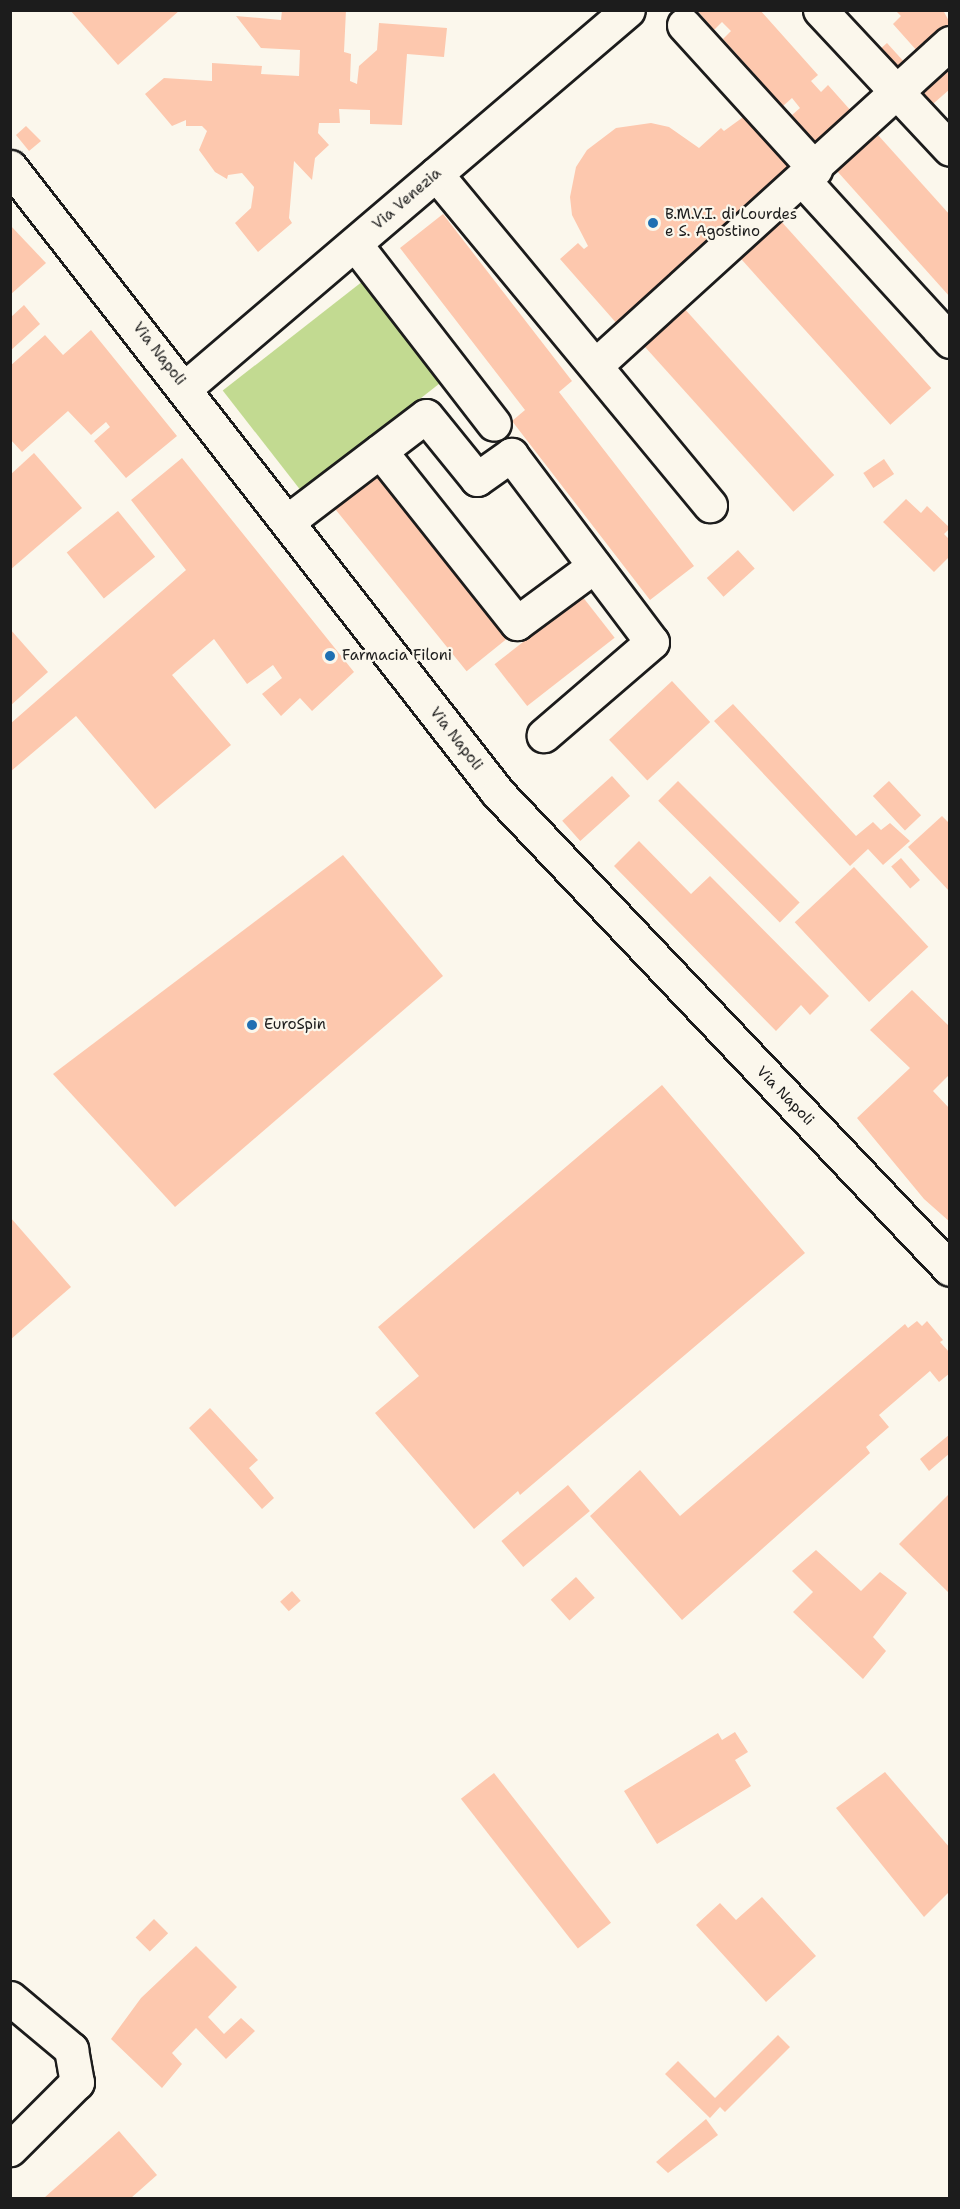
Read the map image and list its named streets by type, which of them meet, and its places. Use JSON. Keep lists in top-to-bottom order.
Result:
{
  "streets": {
    "street": ["Via Venezia", "Via Napoli"]
  },
  "crossings": [
    ["Via Venezia", "Via Napoli"]
  ],
  "places": ["B.M.V.I. di Lourdes e S. Agostino", "Farmacia Filoni", "EuroSpin"]
}
